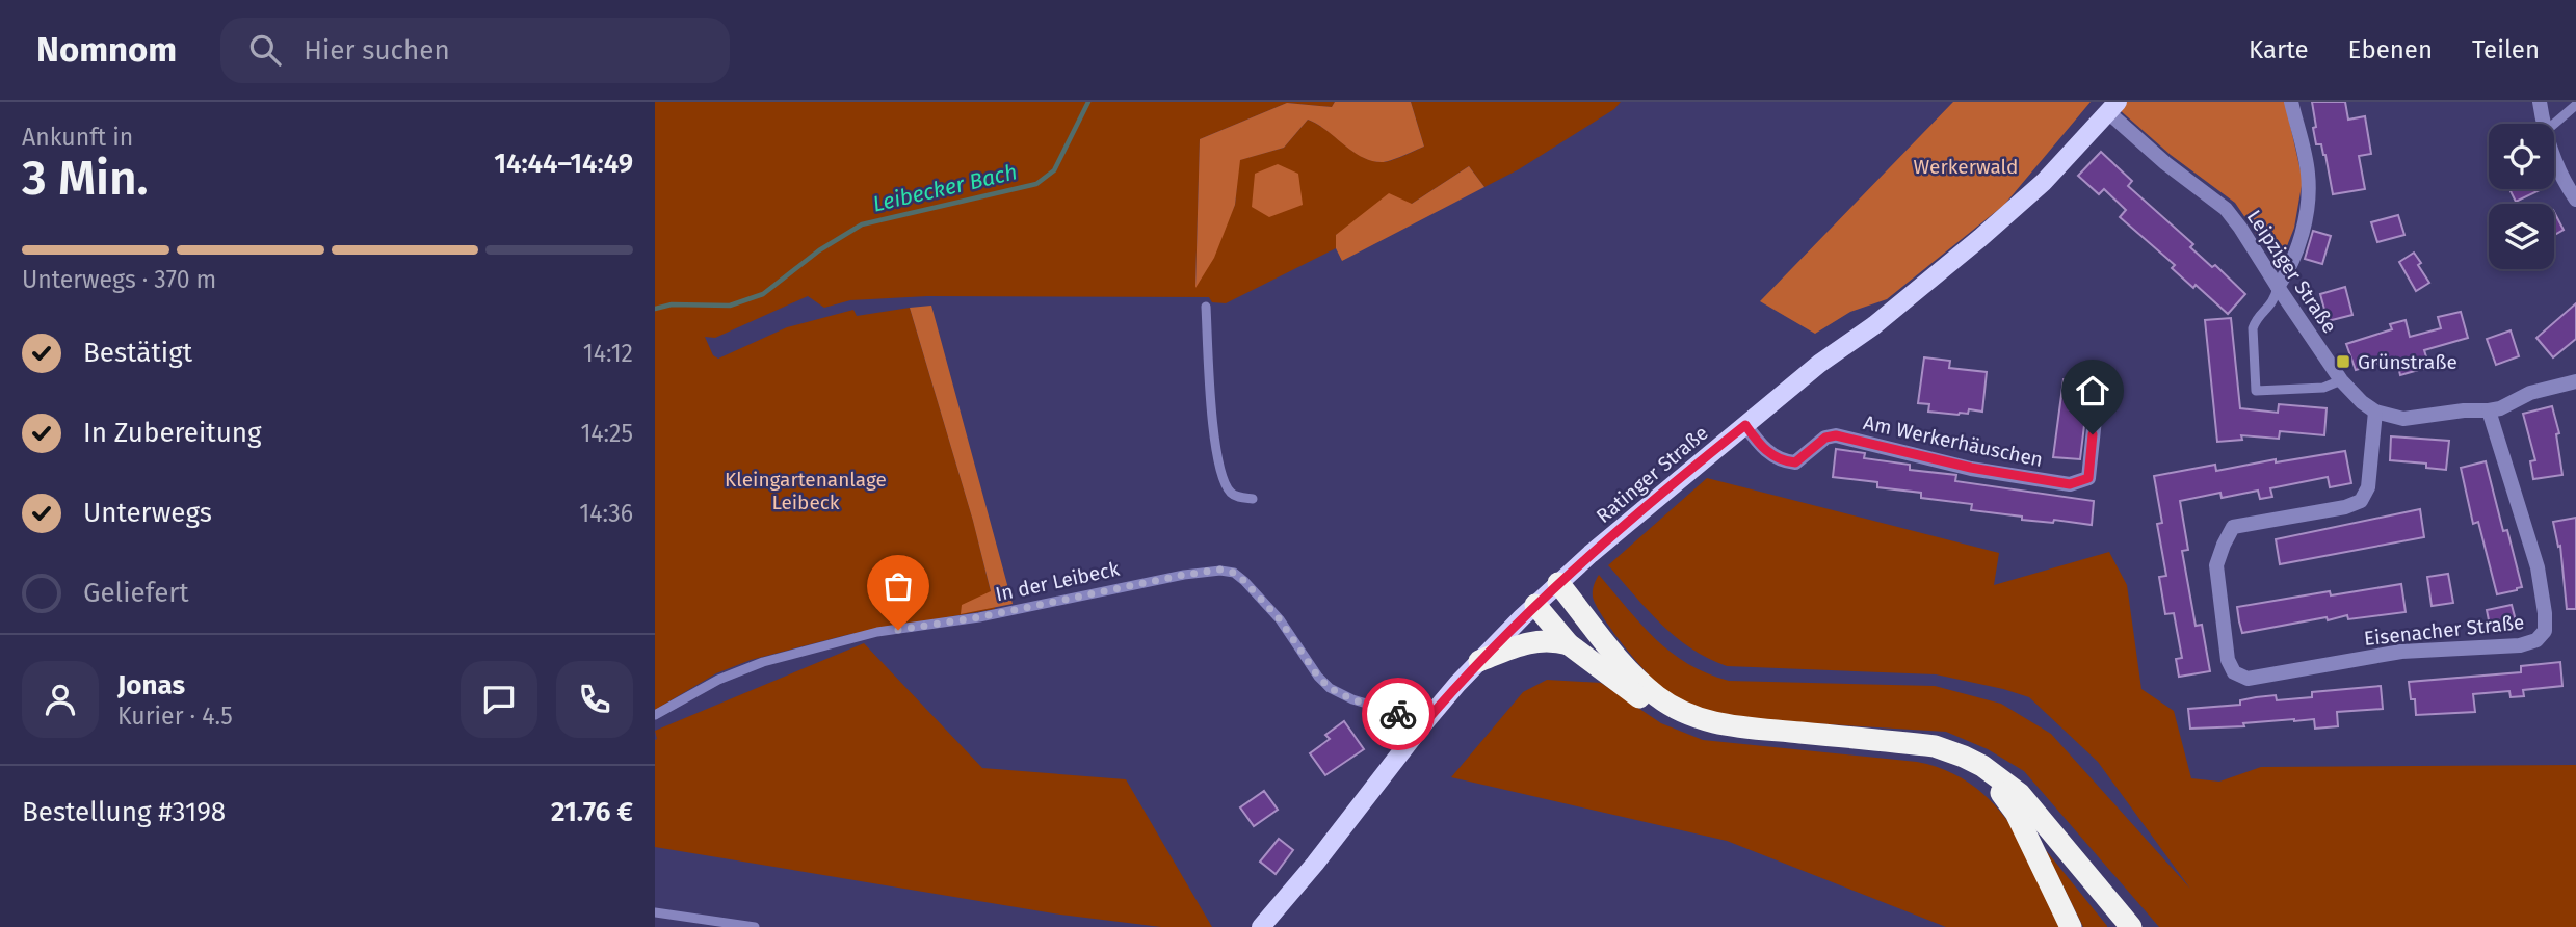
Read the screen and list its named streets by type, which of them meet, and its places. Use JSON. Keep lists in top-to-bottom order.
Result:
{
  "streets": {
    "main road": ["Ratinger Straße"],
    "street": [
      "Leipziger Straße",
      "Am Werkerhäuschen",
      "In der Leibeck",
      "Eisenacher Straße"
    ]
  },
  "crossings": [
    ["Leipziger Straße", "Ratinger Straße"],
    ["Leipziger Straße", "Eisenacher Straße"],
    ["Am Werkerhäuschen", "Ratinger Straße"],
    ["Ratinger Straße", "In der Leibeck"]
  ],
  "water": ["Leibecker Bach"],
  "parks": ["Werkerwald", "Kleingartenanlage Leibeck"],
  "places": {
    "transit": ["Grünstraße"]
  },
  "page": {
    "header": "Nomnom",
    "search": "Hier suchen",
    "nav": ["Karte", "Ebenen", "Teilen"],
    "heading": ["3 Min.", "Ankunft in", "14:44–14:49"],
    "panel": [
      "Jonas",
      "Kurier · 4.5",
      "Bestellung #3198",
      "21.76 €"
    ],
    "bar": "Unterwegs · 370 m",
    "list": [
      ["Bestätigt", "14:12"],
      ["In Zubereitung", "14:25"],
      ["Unterwegs", "14:36"],
      "Geliefert"
    ]
  }
}
